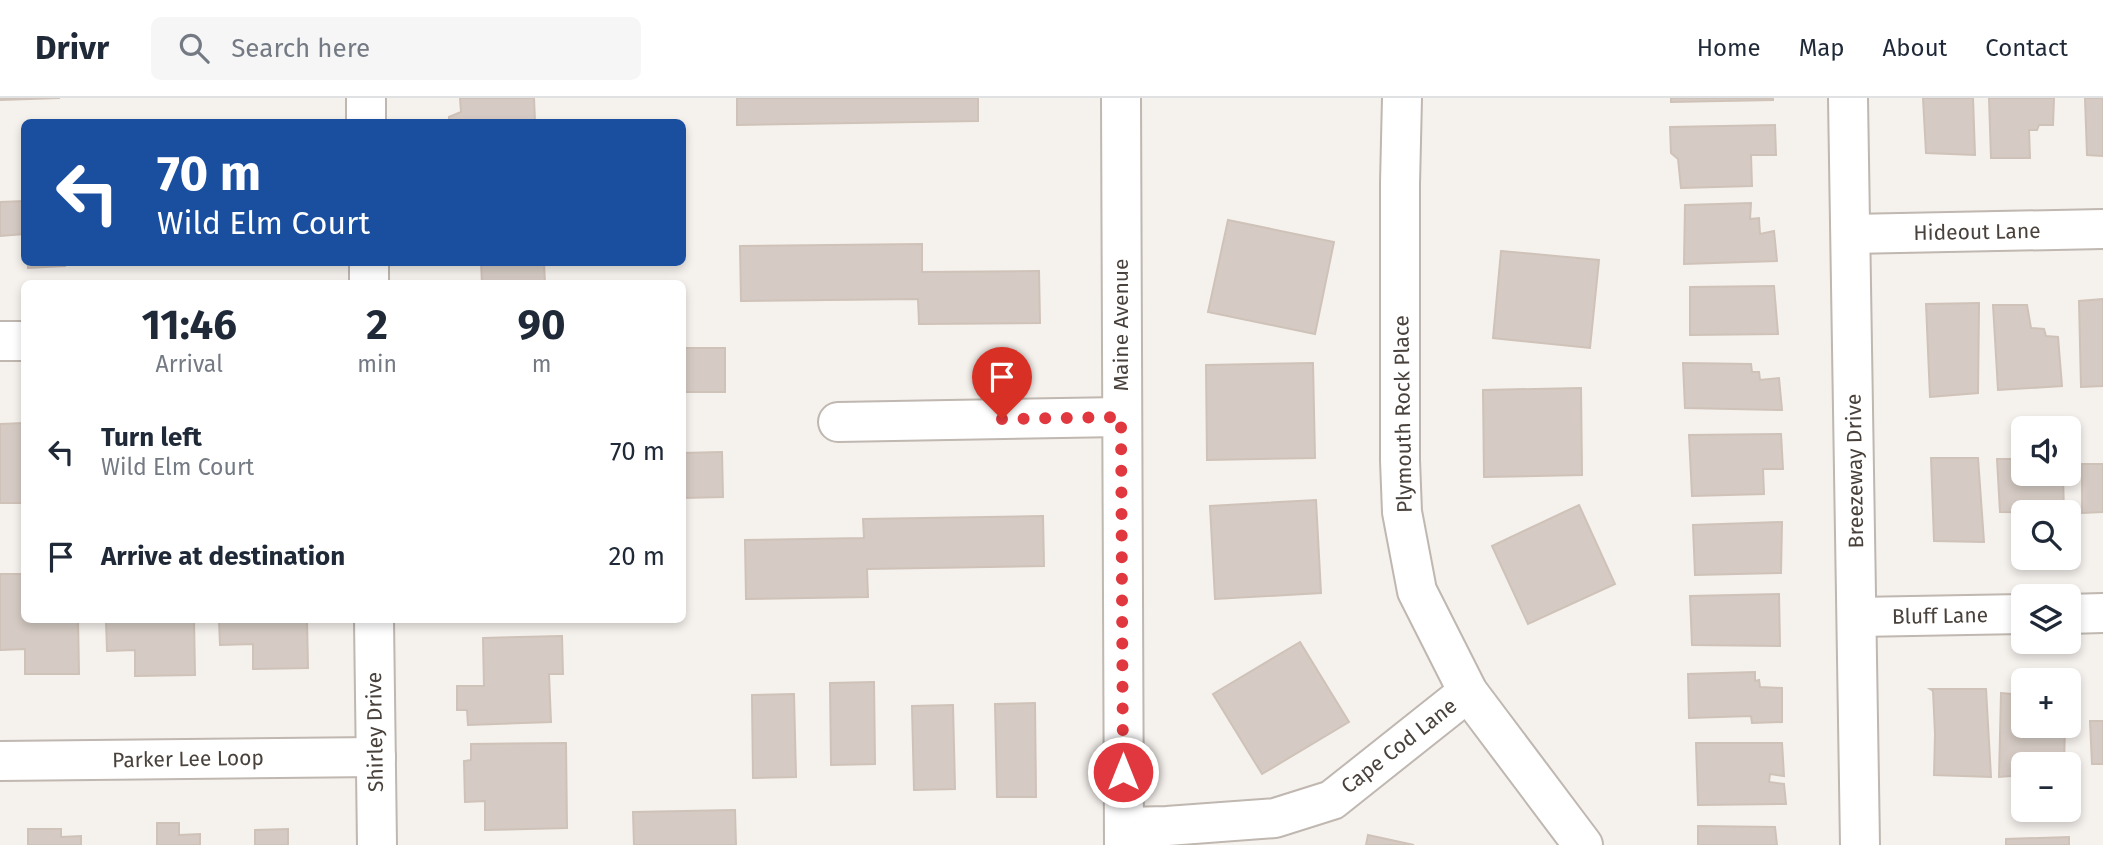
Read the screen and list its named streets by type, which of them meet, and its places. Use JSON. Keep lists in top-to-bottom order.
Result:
{
  "streets": {
    "street": [
      "Hideout Lane",
      "Maine Avenue",
      "Plymouth Rock Place",
      "Breezeway Drive",
      "Bluff Lane",
      "Shirley Drive",
      "Cape Cod Lane",
      "Parker Lee Loop"
    ]
  },
  "crossings": [
    ["Hideout Lane", "Breezeway Drive"],
    ["Maine Avenue", "Cape Cod Lane"],
    ["Plymouth Rock Place", "Cape Cod Lane"],
    ["Breezeway Drive", "Bluff Lane"],
    ["Shirley Drive", "Parker Lee Loop"]
  ],
  "page": {
    "header": "Drivr",
    "search": "Search here",
    "nav": [
      "Home",
      "Map",
      "About",
      "Contact"
    ],
    "turn": ["70 m", "Wild Elm Court"],
    "eta": [
      "11:46",
      "Arrival",
      "2",
      "min",
      "90",
      "m"
    ],
    "list": [
      {
        "name": "Turn left",
        "note": "Wild Elm Court",
        "value": "70 m"
      },
      {
        "name": "Arrive at destination",
        "value": "20 m"
      }
    ],
    "map_buttons": ["+", "−"]
  }
}
